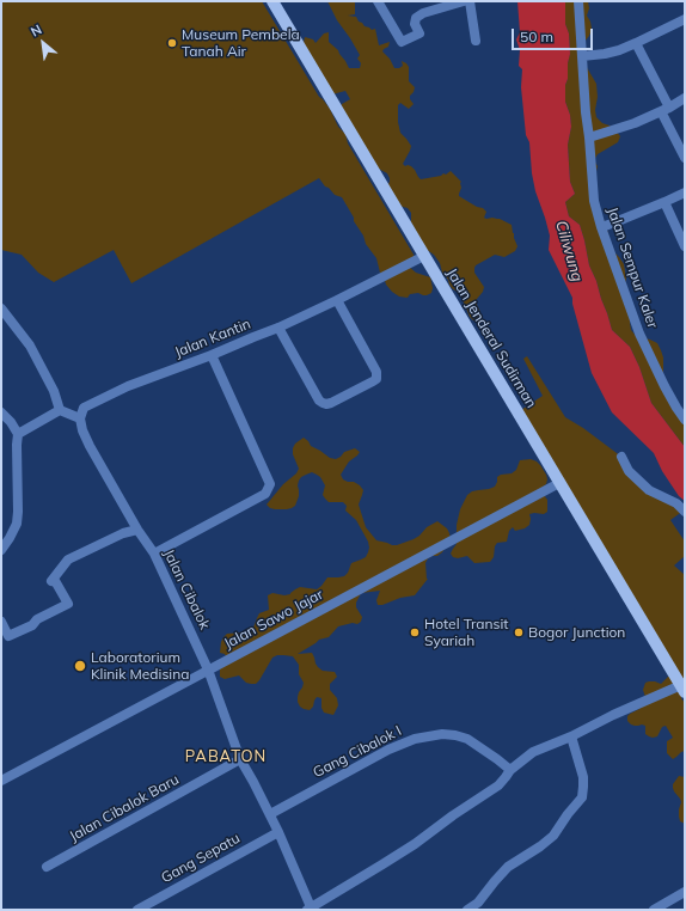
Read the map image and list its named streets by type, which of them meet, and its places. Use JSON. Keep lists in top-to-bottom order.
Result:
{
  "streets": {
    "main road": ["Jalan Jenderal Sudirman"],
    "street": [
      "Jalan Sempur Kaler",
      "Jalan Kantin",
      "Jalan Cibalok",
      "Jalan Sawo Jajar",
      "Gang Cibalok I",
      "Jalan Cibalok Baru",
      "Gang Sepatu"
    ]
  },
  "crossings": [
    ["Jalan Kantin", "Jalan Jenderal Sudirman"],
    ["Jalan Kantin", "Jalan Cibalok"],
    ["Jalan Jenderal Sudirman", "Jalan Sawo Jajar"],
    ["Jalan Cibalok", "Jalan Sawo Jajar"],
    ["Jalan Cibalok", "Gang Cibalok I"],
    ["Jalan Cibalok", "Jalan Cibalok Baru"],
    ["Jalan Cibalok", "Gang Sepatu"]
  ],
  "districts": ["PABATON"],
  "water": ["Ciliwung"],
  "places": [
    "Museum Pembela Tanah Air",
    "Hotel Transit Syariah",
    "Bogor Junction",
    "Laboratorium Klinik Medisina"
  ],
  "scale_bar": "50 m",
  "north": "top left"
}
